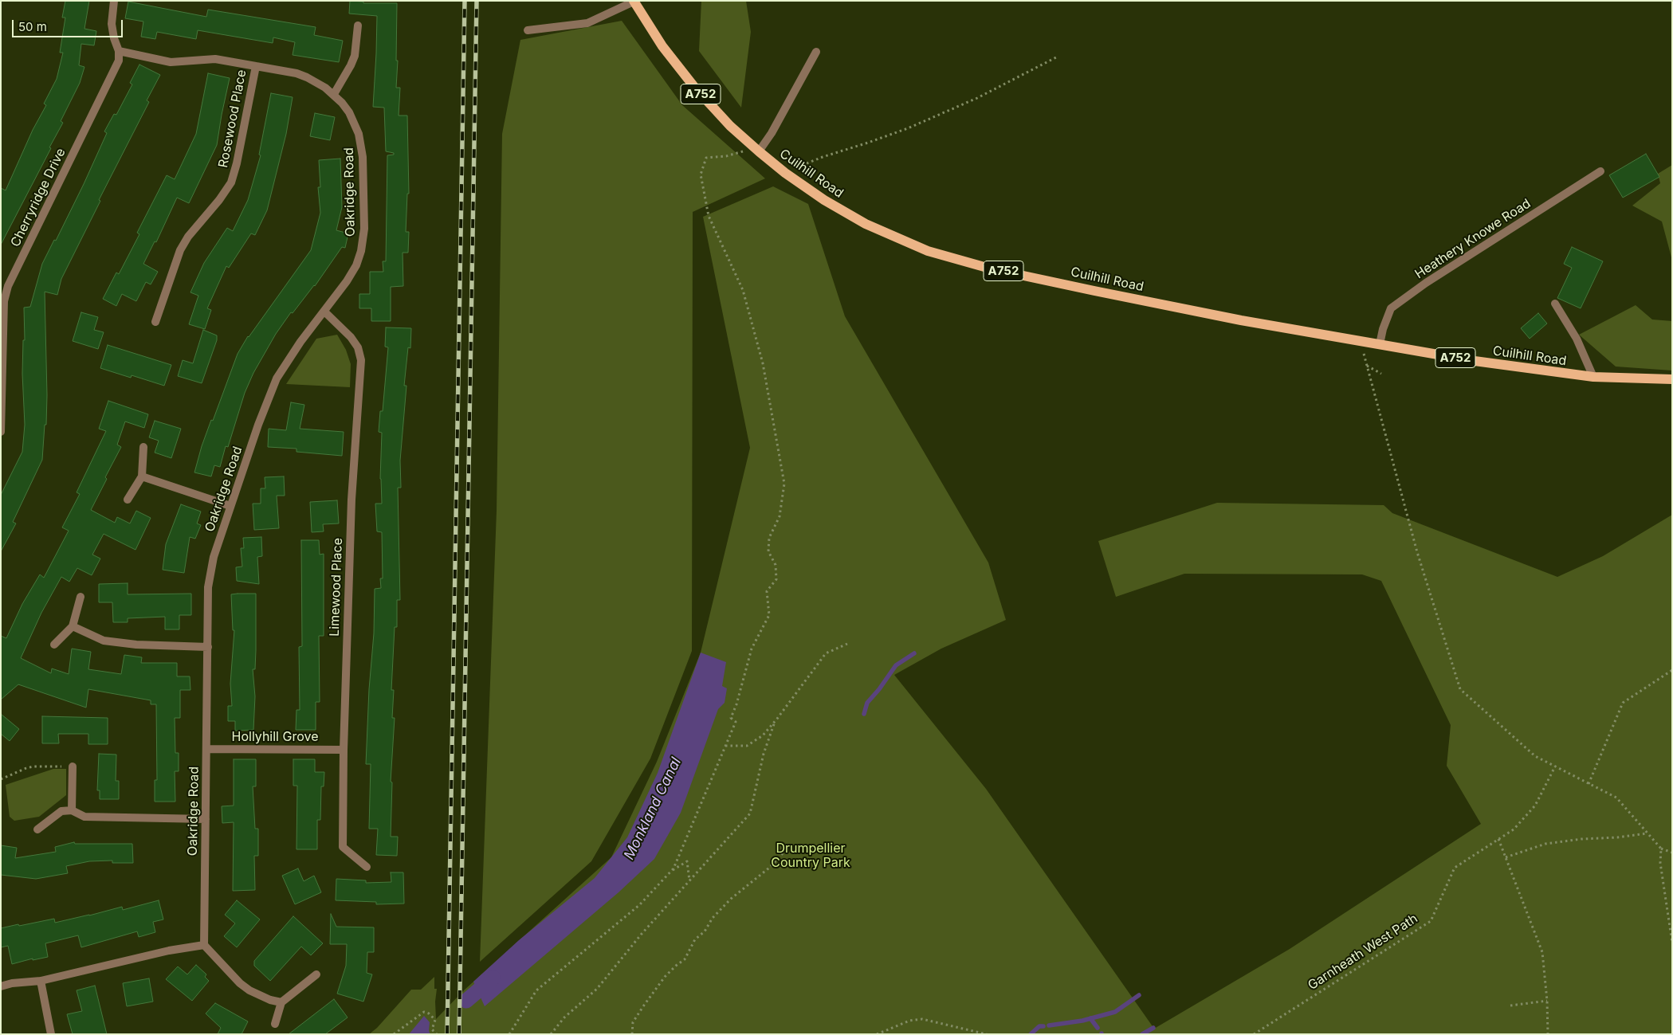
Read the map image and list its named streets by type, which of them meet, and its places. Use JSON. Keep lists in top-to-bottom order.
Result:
{
  "streets": {
    "main road": ["A752", "Cuilhill Road"],
    "street": [
      "Rosewood Place",
      "Oakridge Road",
      "Cherryridge Drive",
      "Heathery Knowe Road",
      "Limewood Place",
      "Hollyhill Grove"
    ],
    "path": ["Garnheath West Path"]
  },
  "crossings": [
    ["Rosewood Place", "Oakridge Road"],
    ["Cuilhill Road", "Heathery Knowe Road"],
    ["Oakridge Road", "Cherryridge Drive"],
    ["Oakridge Road", "Limewood Place"],
    ["Oakridge Road", "Hollyhill Grove"],
    ["Limewood Place", "Hollyhill Grove"]
  ],
  "water": ["Monkland Canal"],
  "parks": ["Drumpellier Country Park"],
  "scale_bar": "50 m"
}
